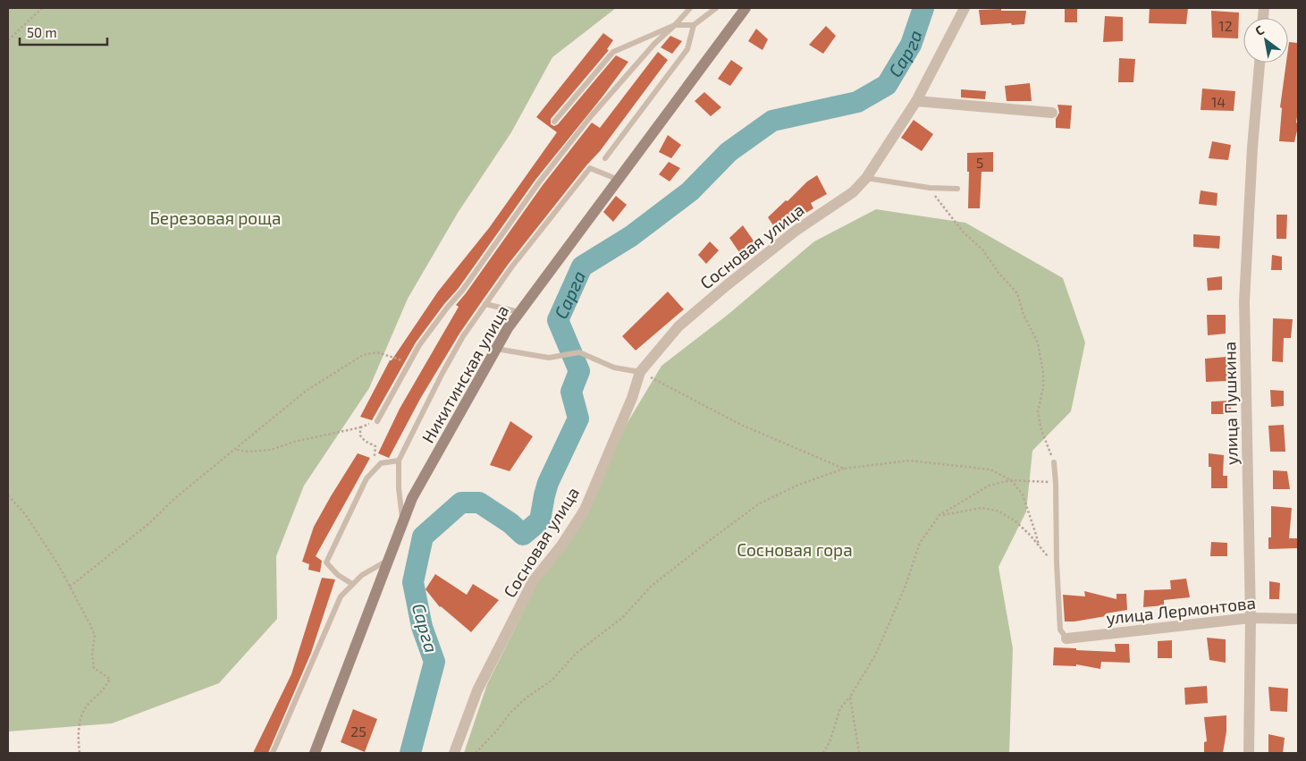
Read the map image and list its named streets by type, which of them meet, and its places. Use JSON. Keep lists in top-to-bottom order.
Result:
{
  "streets": {
    "street": [
      "Сосновая улица",
      "Никитинская улица",
      "улица Пушкина",
      "улица Лермонтова"
    ]
  },
  "crossings": [
    ["улица Пушкина", "улица Лермонтова"]
  ],
  "water": ["Сарга"],
  "parks": ["Березовая роща", "Сосновая гора"],
  "house_numbers": [
    "12",
    "14",
    "5",
    "25"
  ],
  "scale_bar": "50 m",
  "north": "top left"
}
